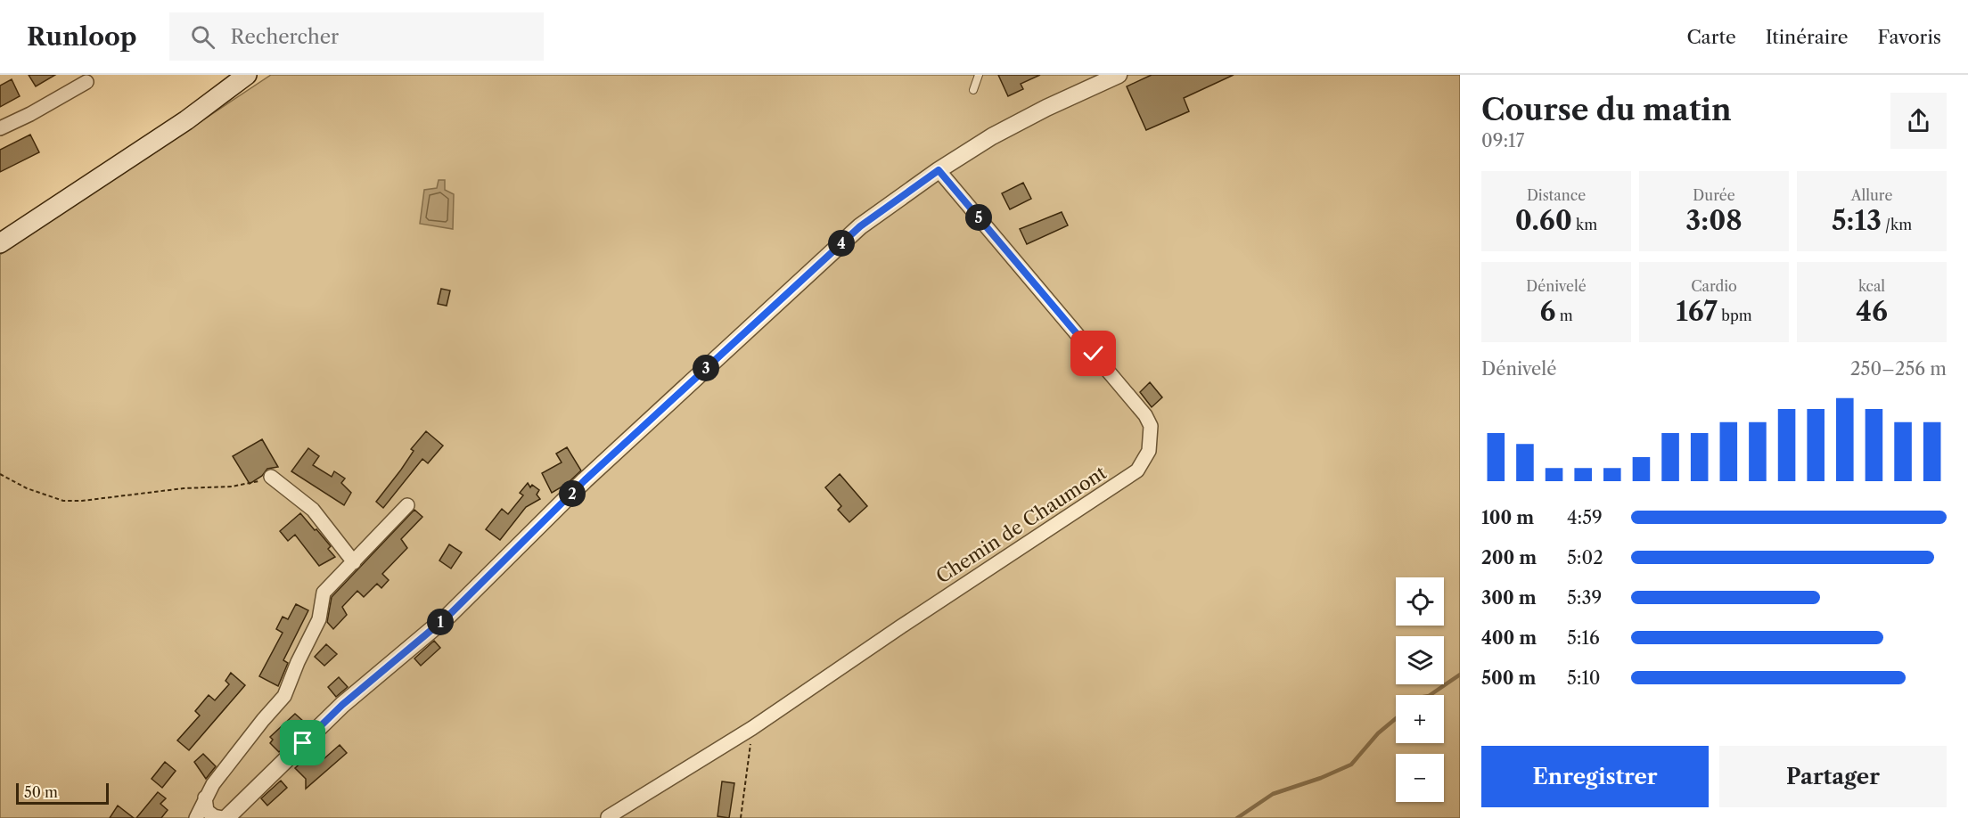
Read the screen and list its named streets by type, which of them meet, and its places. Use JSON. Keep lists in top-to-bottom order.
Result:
{
  "streets": {
    "street": ["Chemin de Chaumont"]
  },
  "scale_bar": "50 m",
  "page": {
    "header": "Runloop",
    "search": "Rechercher",
    "nav": ["Carte", "Itinéraire", "Favoris"],
    "heading": ["Course du matin", "09:17"],
    "stats": [
      ["Distance", "0.60 km"],
      ["Durée", "3:08"],
      ["Allure", "5:13 /km"],
      ["Dénivelé", "6 m"],
      ["Cardio", "167 bpm"],
      ["kcal", "46"]
    ],
    "pins": [
      "5",
      "4",
      "3",
      "2",
      "1"
    ],
    "chart": ["Dénivelé", "250–256 m"],
    "list": [
      {
        "name": "100 m",
        "note": "4:59"
      },
      {
        "name": "200 m",
        "note": "5:02"
      },
      {
        "name": "300 m",
        "note": "5:39"
      },
      {
        "name": "400 m",
        "note": "5:16"
      },
      {
        "name": "500 m",
        "note": "5:10"
      }
    ],
    "map_buttons": ["+", "−"],
    "buttons": ["Enregistrer", "Partager"],
    "scale": "50 m"
  }
}
